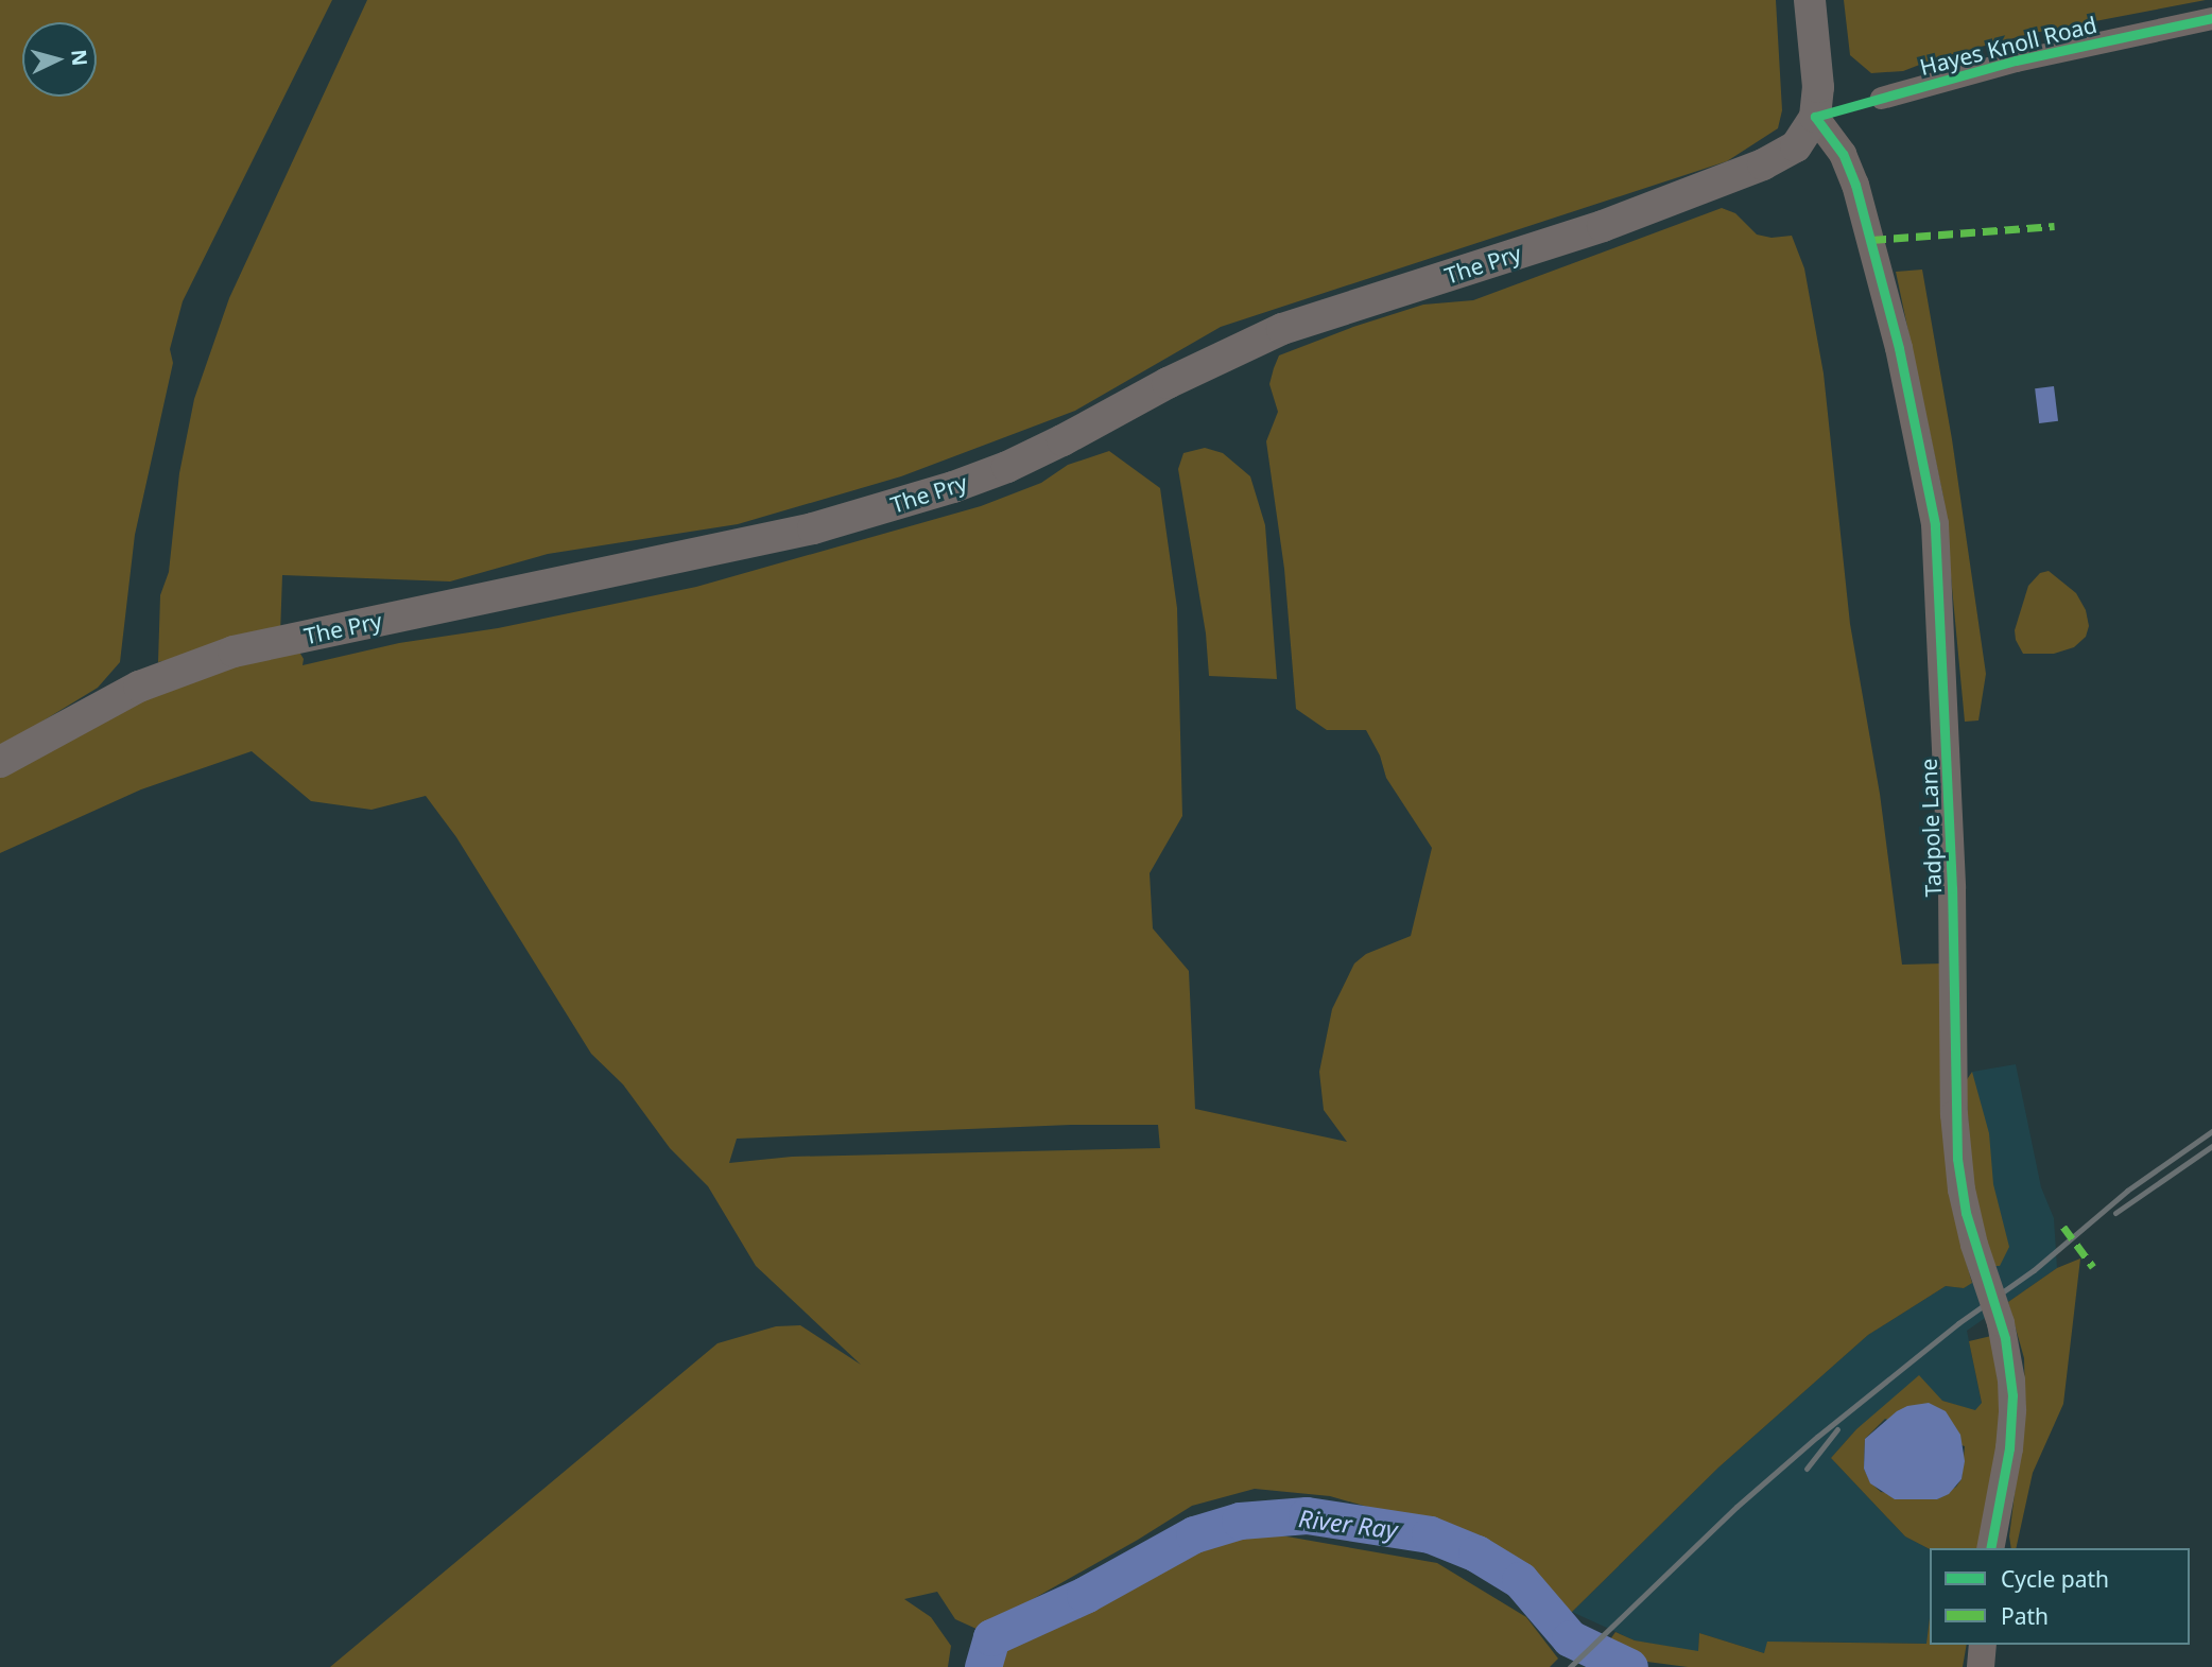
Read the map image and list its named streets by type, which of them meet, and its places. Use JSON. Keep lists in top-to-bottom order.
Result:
{
  "streets": {
    "main road": ["The Pry"],
    "street": ["Hayes Knoll Road", "Tadpole Lane"]
  },
  "crossings": [
    ["The Pry", "Tadpole Lane"]
  ],
  "water": ["River Ray"],
  "legend": ["Cycle path", "Path"],
  "north": "right"
}
